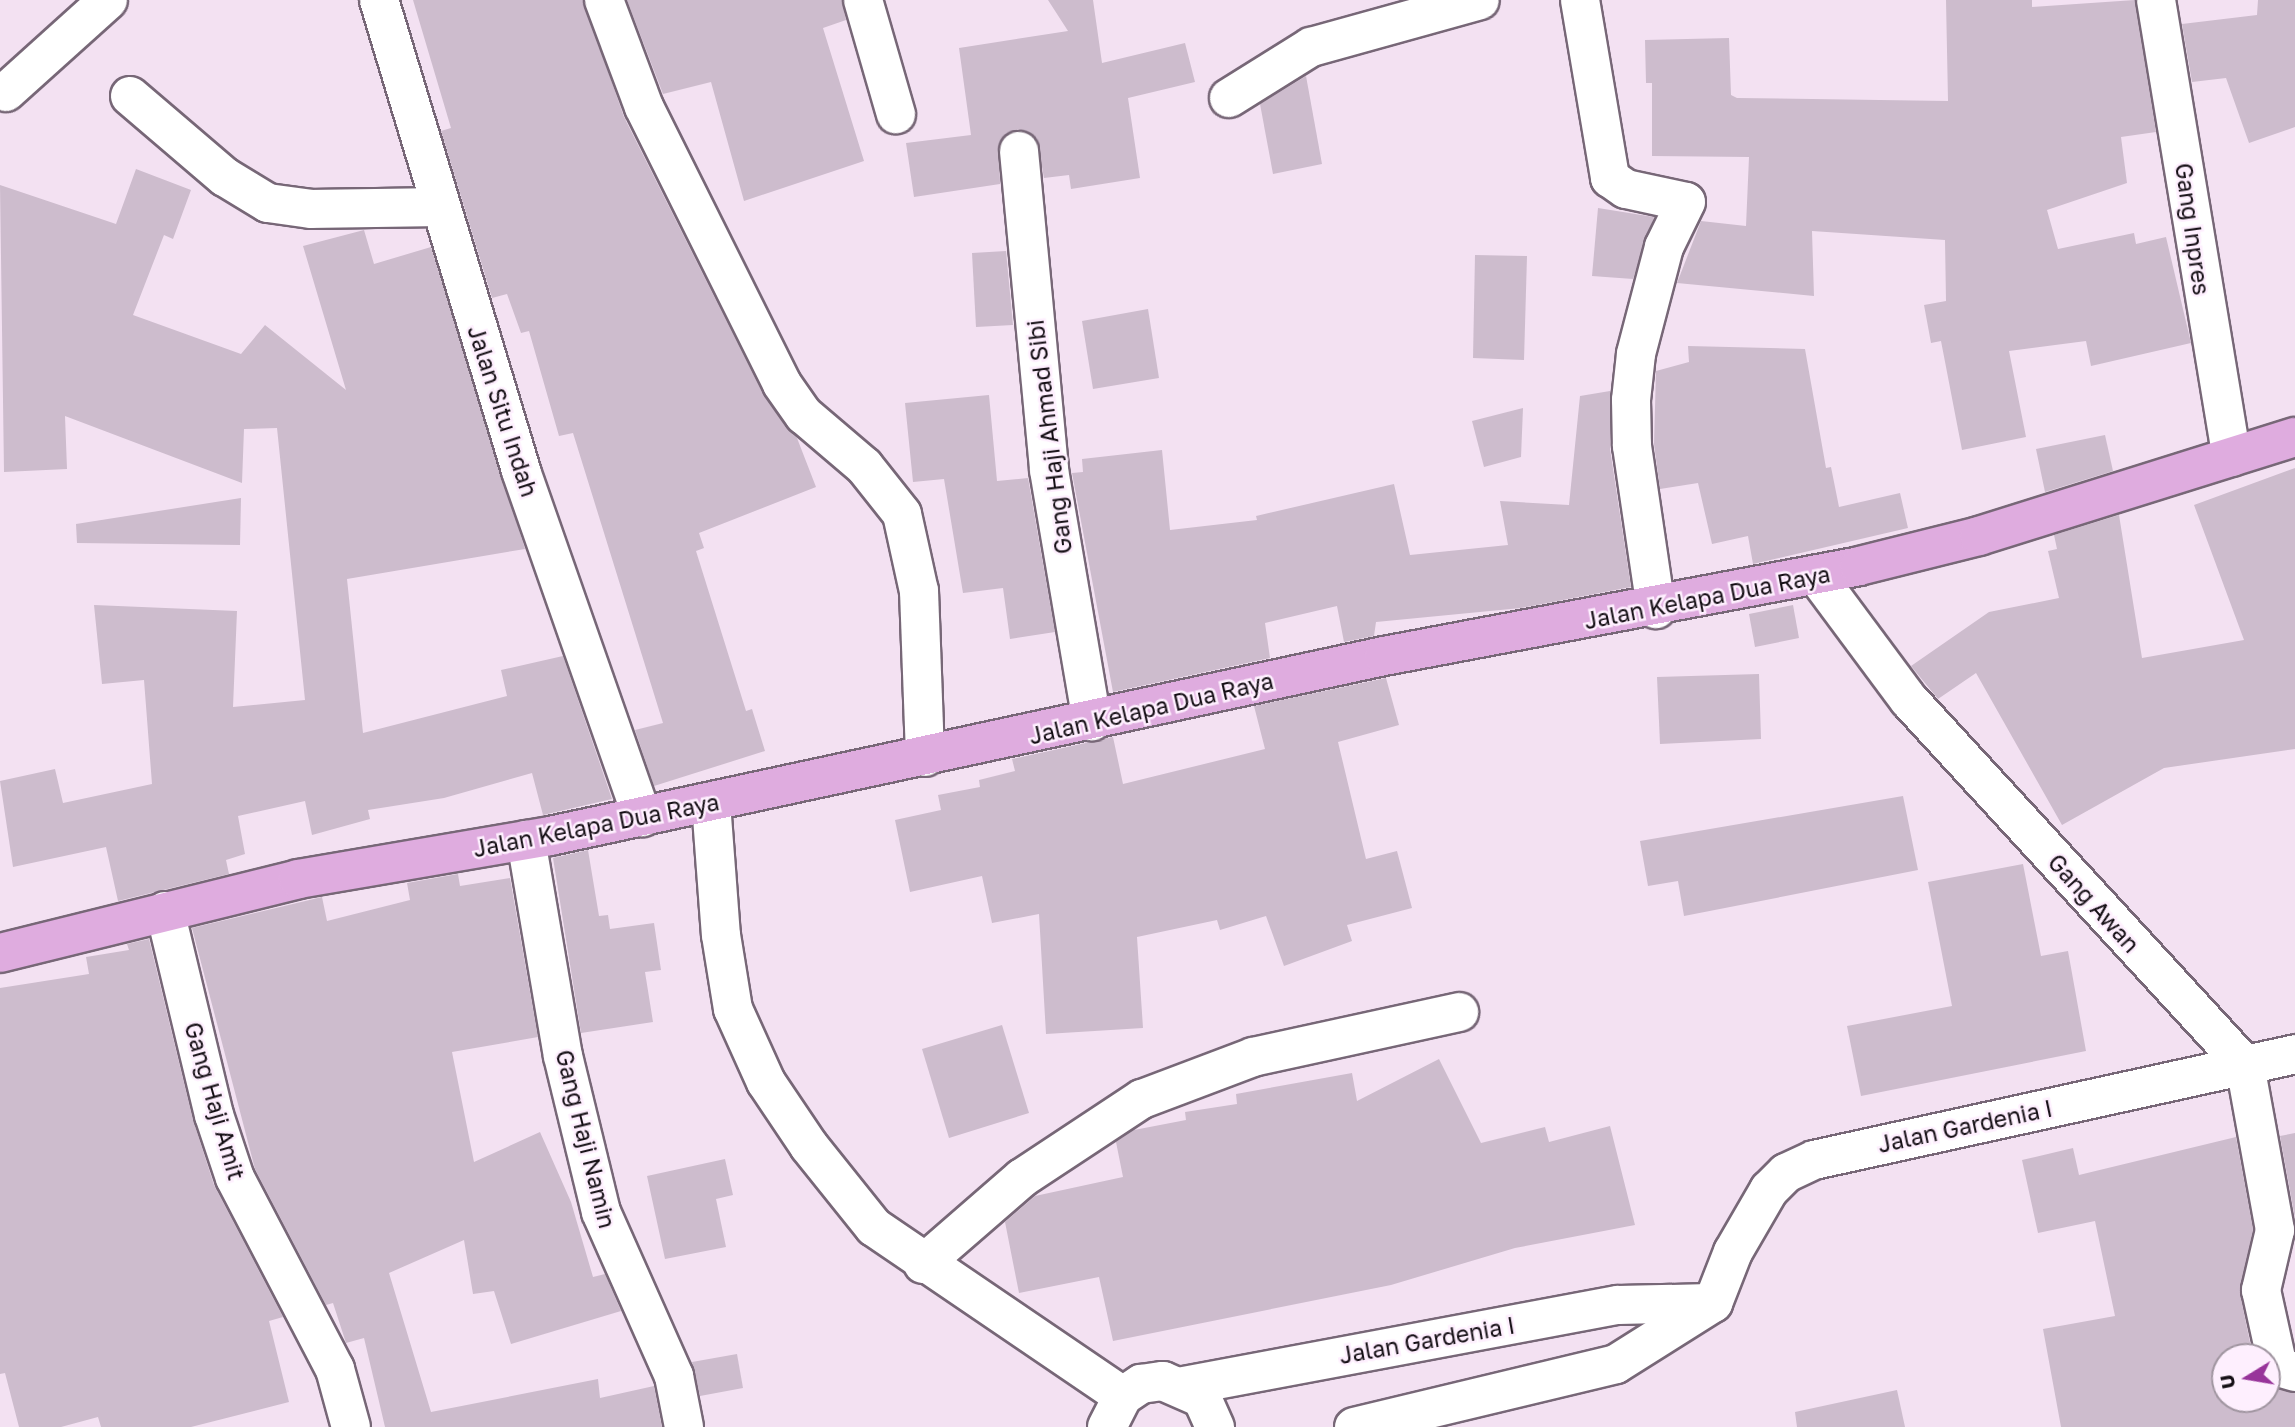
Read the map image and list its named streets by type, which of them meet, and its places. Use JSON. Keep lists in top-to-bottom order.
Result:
{
  "streets": {
    "main road": ["Jalan Kelapa Dua Raya"],
    "street": [
      "Gang Inpres",
      "Jalan Situ Indah",
      "Gang Haji Ahmad Sibi",
      "Gang Awan",
      "Gang Haji Amit",
      "Jalan Gardenia I",
      "Gang Haji Namin"
    ]
  },
  "crossings": [
    ["Gang Inpres", "Jalan Kelapa Dua Raya"],
    ["Jalan Situ Indah", "Jalan Kelapa Dua Raya"],
    ["Gang Haji Ahmad Sibi", "Jalan Kelapa Dua Raya"],
    ["Jalan Kelapa Dua Raya", "Gang Awan"],
    ["Jalan Kelapa Dua Raya", "Gang Haji Amit"],
    ["Jalan Kelapa Dua Raya", "Gang Haji Namin"],
    ["Gang Awan", "Jalan Gardenia I"]
  ],
  "north": "left"
}
